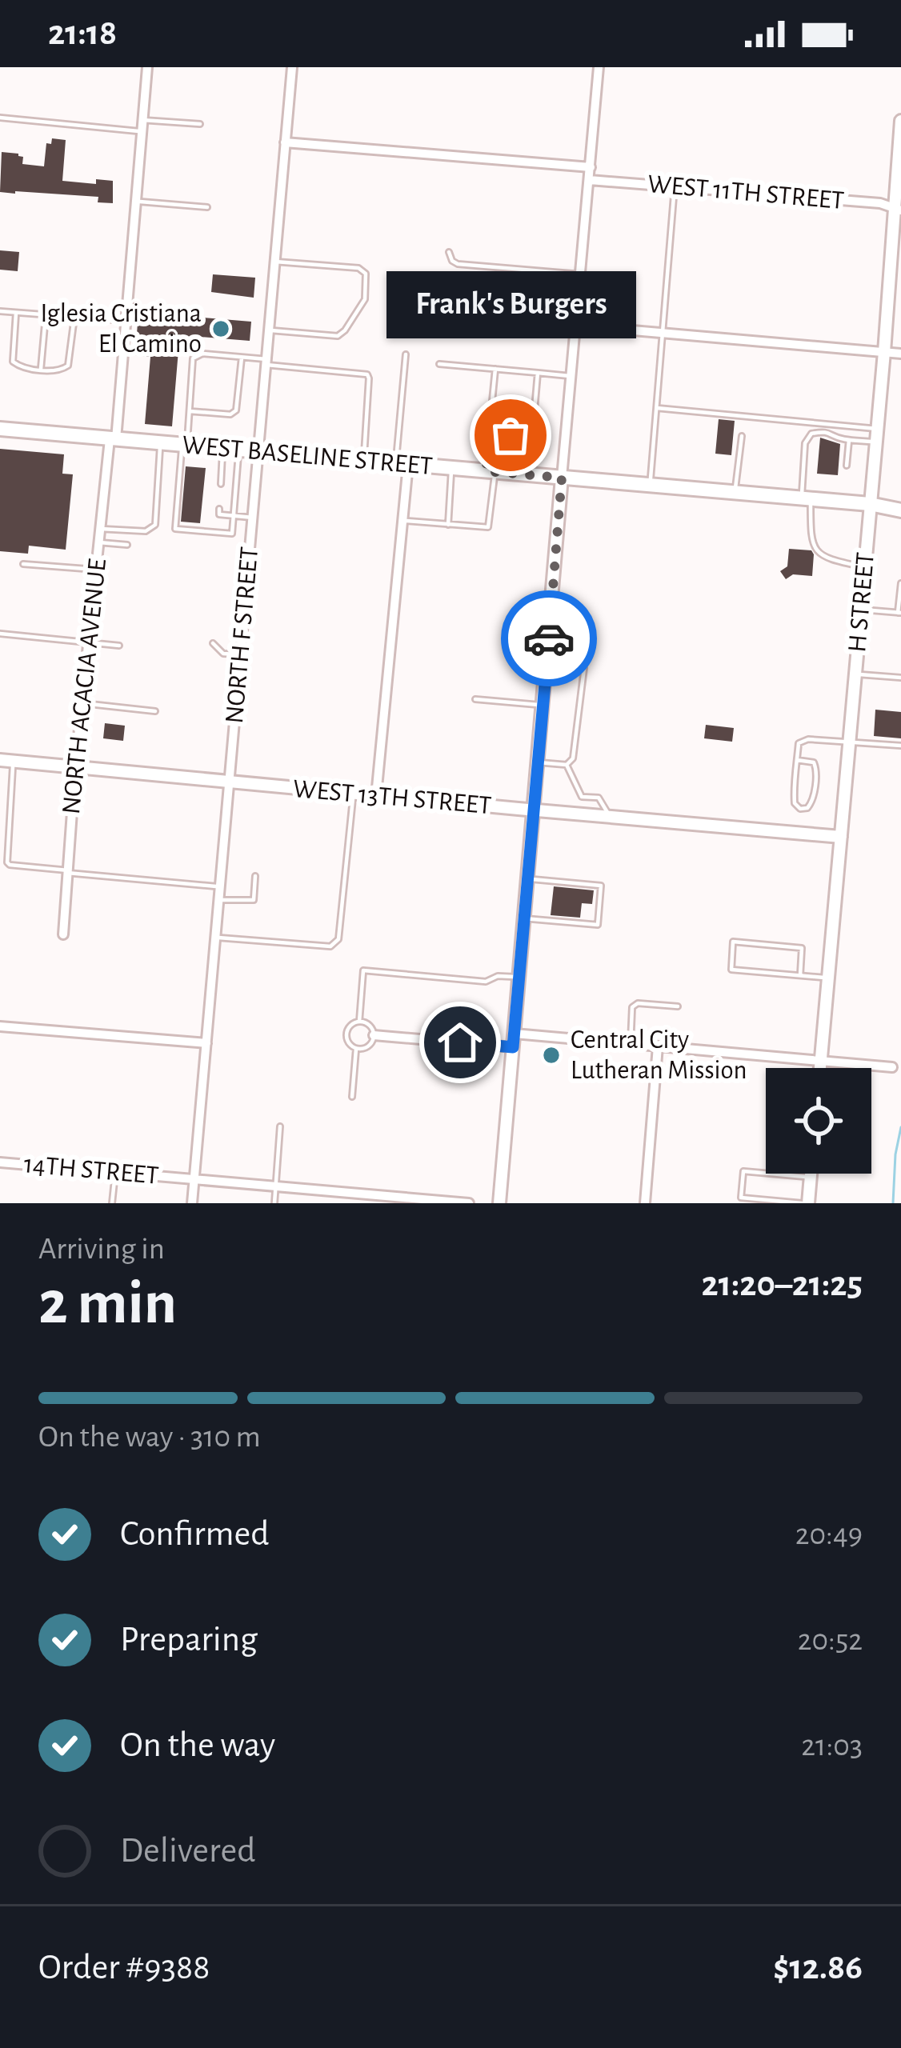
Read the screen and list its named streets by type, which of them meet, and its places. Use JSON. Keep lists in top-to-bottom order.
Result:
{
  "streets": {
    "main road": ["WEST BASELINE STREET"],
    "street": [
      "WEST 11TH STREET",
      "H STREET",
      "NORTH F STREET",
      "NORTH ACACIA AVENUE",
      "WEST 13TH STREET",
      "14TH STREET"
    ]
  },
  "crossings": [
    ["WEST 11TH STREET", "H STREET"],
    ["WEST BASELINE STREET", "H STREET"],
    ["WEST BASELINE STREET", "NORTH F STREET"],
    ["WEST BASELINE STREET", "NORTH ACACIA AVENUE"],
    ["H STREET", "WEST 13TH STREET"],
    ["NORTH F STREET", "WEST 13TH STREET"],
    ["NORTH F STREET", "14TH STREET"],
    ["NORTH ACACIA AVENUE", "WEST 13TH STREET"]
  ],
  "places": ["Iglesia Cristiana El Camino", "Frank's Burgers", "Central City Lutheran Mission"],
  "page": {
    "status": "21:18",
    "bubble": "Frank's Burgers",
    "heading": ["2 min", "Arriving in", "21:20–21:25"],
    "panel": ["Order #9388", "$12.86"],
    "bar": "On the way · 310 m",
    "list": [
      ["Confirmed", "20:49"],
      ["Preparing", "20:52"],
      ["On the way", "21:03"],
      "Delivered"
    ]
  }
}
